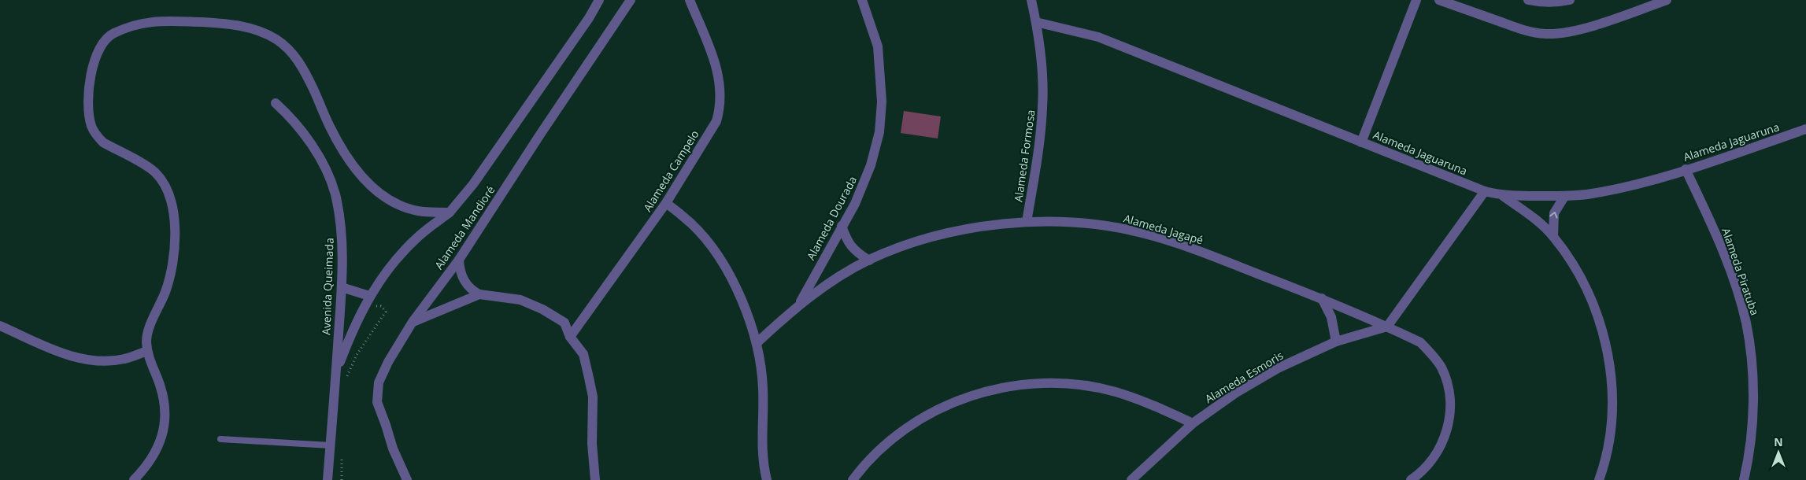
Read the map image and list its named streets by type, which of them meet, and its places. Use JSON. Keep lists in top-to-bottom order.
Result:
{
  "streets": {
    "street": [
      "Alameda Jaguaruna",
      "Alameda Formosa",
      "Alameda Campelo",
      "Alameda Dourada",
      "Alameda Mandioré",
      "Alameda Jagapé",
      "Alameda Piratuba",
      "Avenida Queimada",
      "Alameda Esmoris"
    ]
  },
  "crossings": [
    ["Alameda Jaguaruna", "Alameda Formosa"],
    ["Alameda Jaguaruna", "Alameda Piratuba"],
    ["Alameda Formosa", "Alameda Jagapé"],
    ["Alameda Dourada", "Alameda Jagapé"],
    ["Alameda Jagapé", "Alameda Esmoris"]
  ],
  "north": "top"
}
